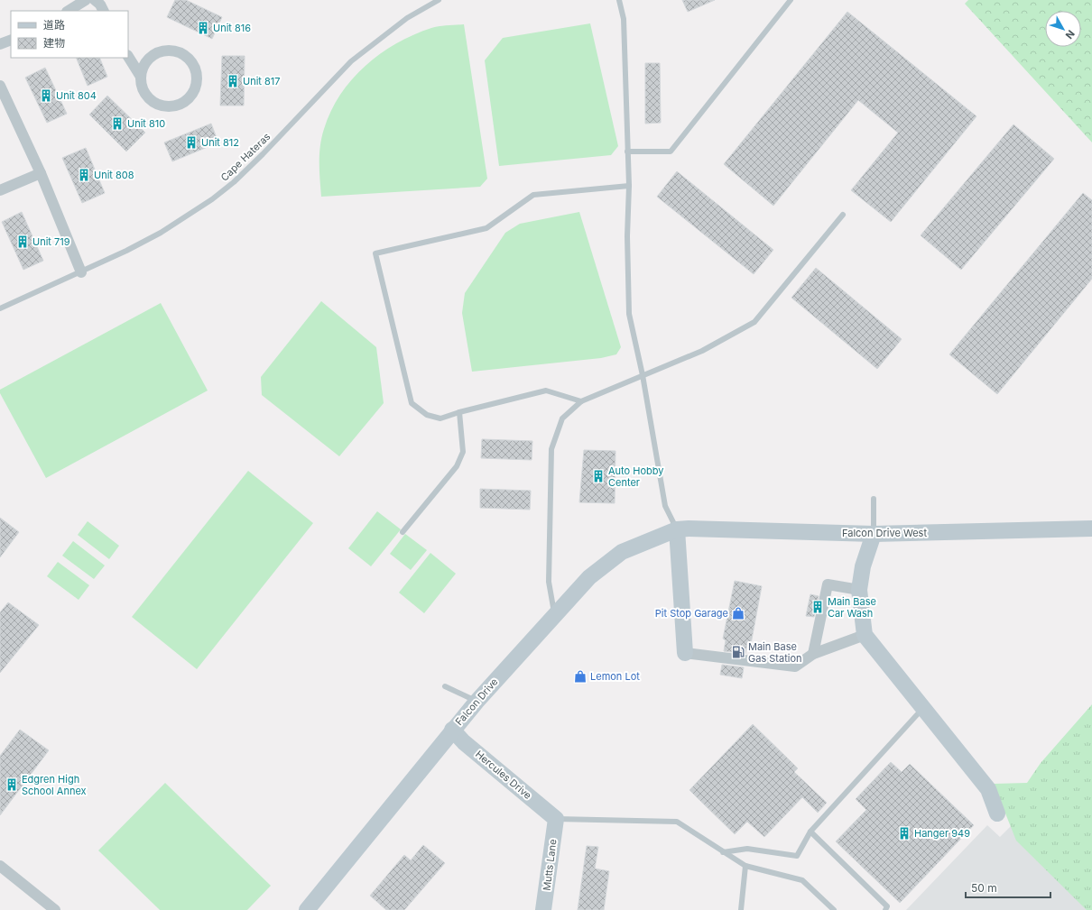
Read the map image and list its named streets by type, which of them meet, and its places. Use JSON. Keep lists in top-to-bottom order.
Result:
{
  "streets": {
    "street": [
      "Falcon Drive West",
      "Falcon Drive",
      "Hercules Drive",
      "Mutts Lane"
    ],
    "lane": ["Cape Hateras"]
  },
  "crossings": [
    ["Falcon Drive West", "Falcon Drive"],
    ["Falcon Drive", "Hercules Drive"],
    ["Hercules Drive", "Mutts Lane"]
  ],
  "places": {
    "building": [
      "Unit 816",
      "Unit 817",
      "Unit 804",
      "Unit 810",
      "Unit 812",
      "Unit 808",
      "Unit 719",
      "Auto Hobby Center",
      "Main Base Car Wash",
      "Edgren High School Annex",
      "Hanger 949"
    ],
    "shop": ["Pit Stop Garage", "Lemon Lot"],
    "fuel station": ["Main Base Gas Station"]
  },
  "legend": ["道路", "建物"],
  "scale_bar": "50 m",
  "north": "bottom right"
}
